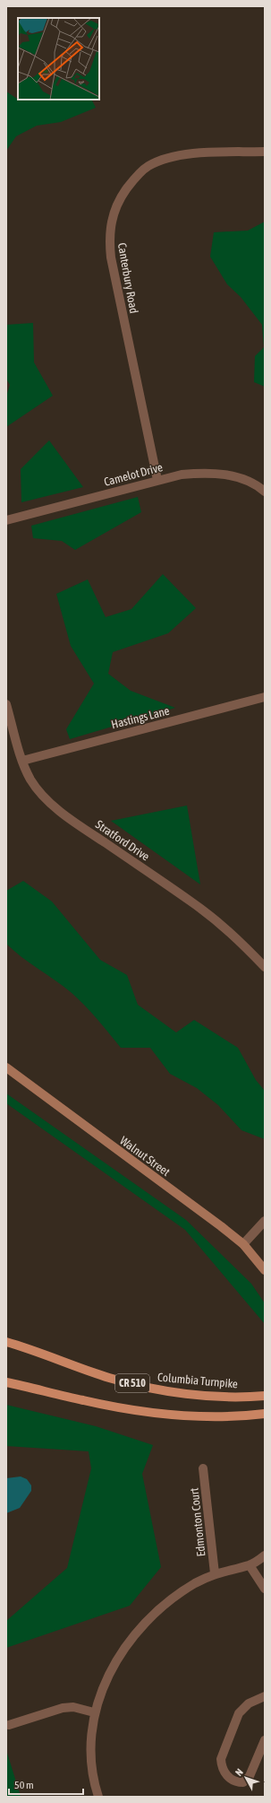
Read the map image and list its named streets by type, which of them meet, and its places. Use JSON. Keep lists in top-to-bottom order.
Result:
{
  "streets": {
    "main road": ["Columbia Turnpike", "CR 510"],
    "street": [
      "Canterbury Road",
      "Camelot Drive",
      "Hastings Lane",
      "Stratford Drive",
      "Walnut Street",
      "Edmonton Court"
    ]
  },
  "crossings": [
    ["Canterbury Road", "Camelot Drive"],
    ["Hastings Lane", "Stratford Drive"]
  ],
  "scale_bar": "50 m",
  "north": "top left"
}
